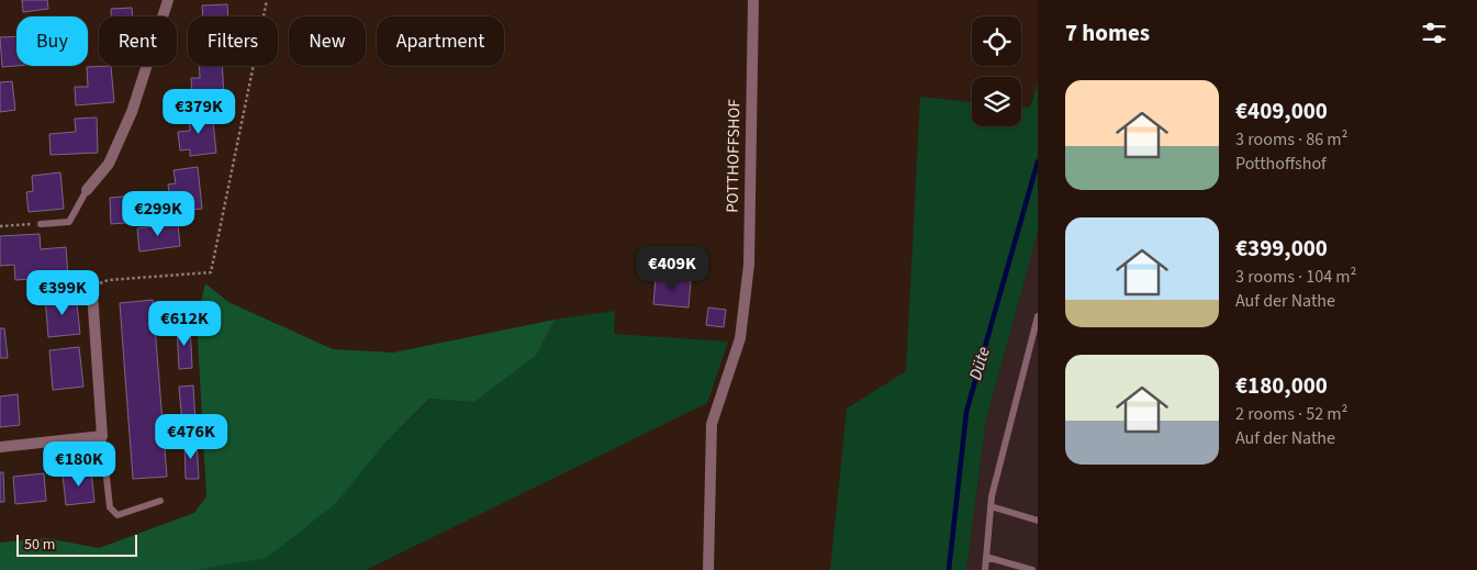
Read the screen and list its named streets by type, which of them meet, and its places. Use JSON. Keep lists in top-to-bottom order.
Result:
{
  "streets": {
    "street": ["POTTHOFFSHOF"]
  },
  "water": ["Düte"],
  "scale_bar": "50 m",
  "page": {
    "heading": "7 homes",
    "chip": [
      "Buy",
      "Rent",
      "Filters",
      "New",
      "Apartment"
    ],
    "list": [
      {
        "name": "€409,000",
        "note": "3 rooms · 86 m² · Potthoffshof"
      },
      {
        "name": "€399,000",
        "note": "3 rooms · 104 m² · Auf der Nathe"
      },
      {
        "name": "€180,000",
        "note": "2 rooms · 52 m² · Auf der Nathe"
      }
    ],
    "price": [
      "€379K",
      "€299K",
      "€409K",
      "€399K",
      "€612K",
      "€476K",
      "€180K"
    ],
    "scale": "50 m"
  }
}
